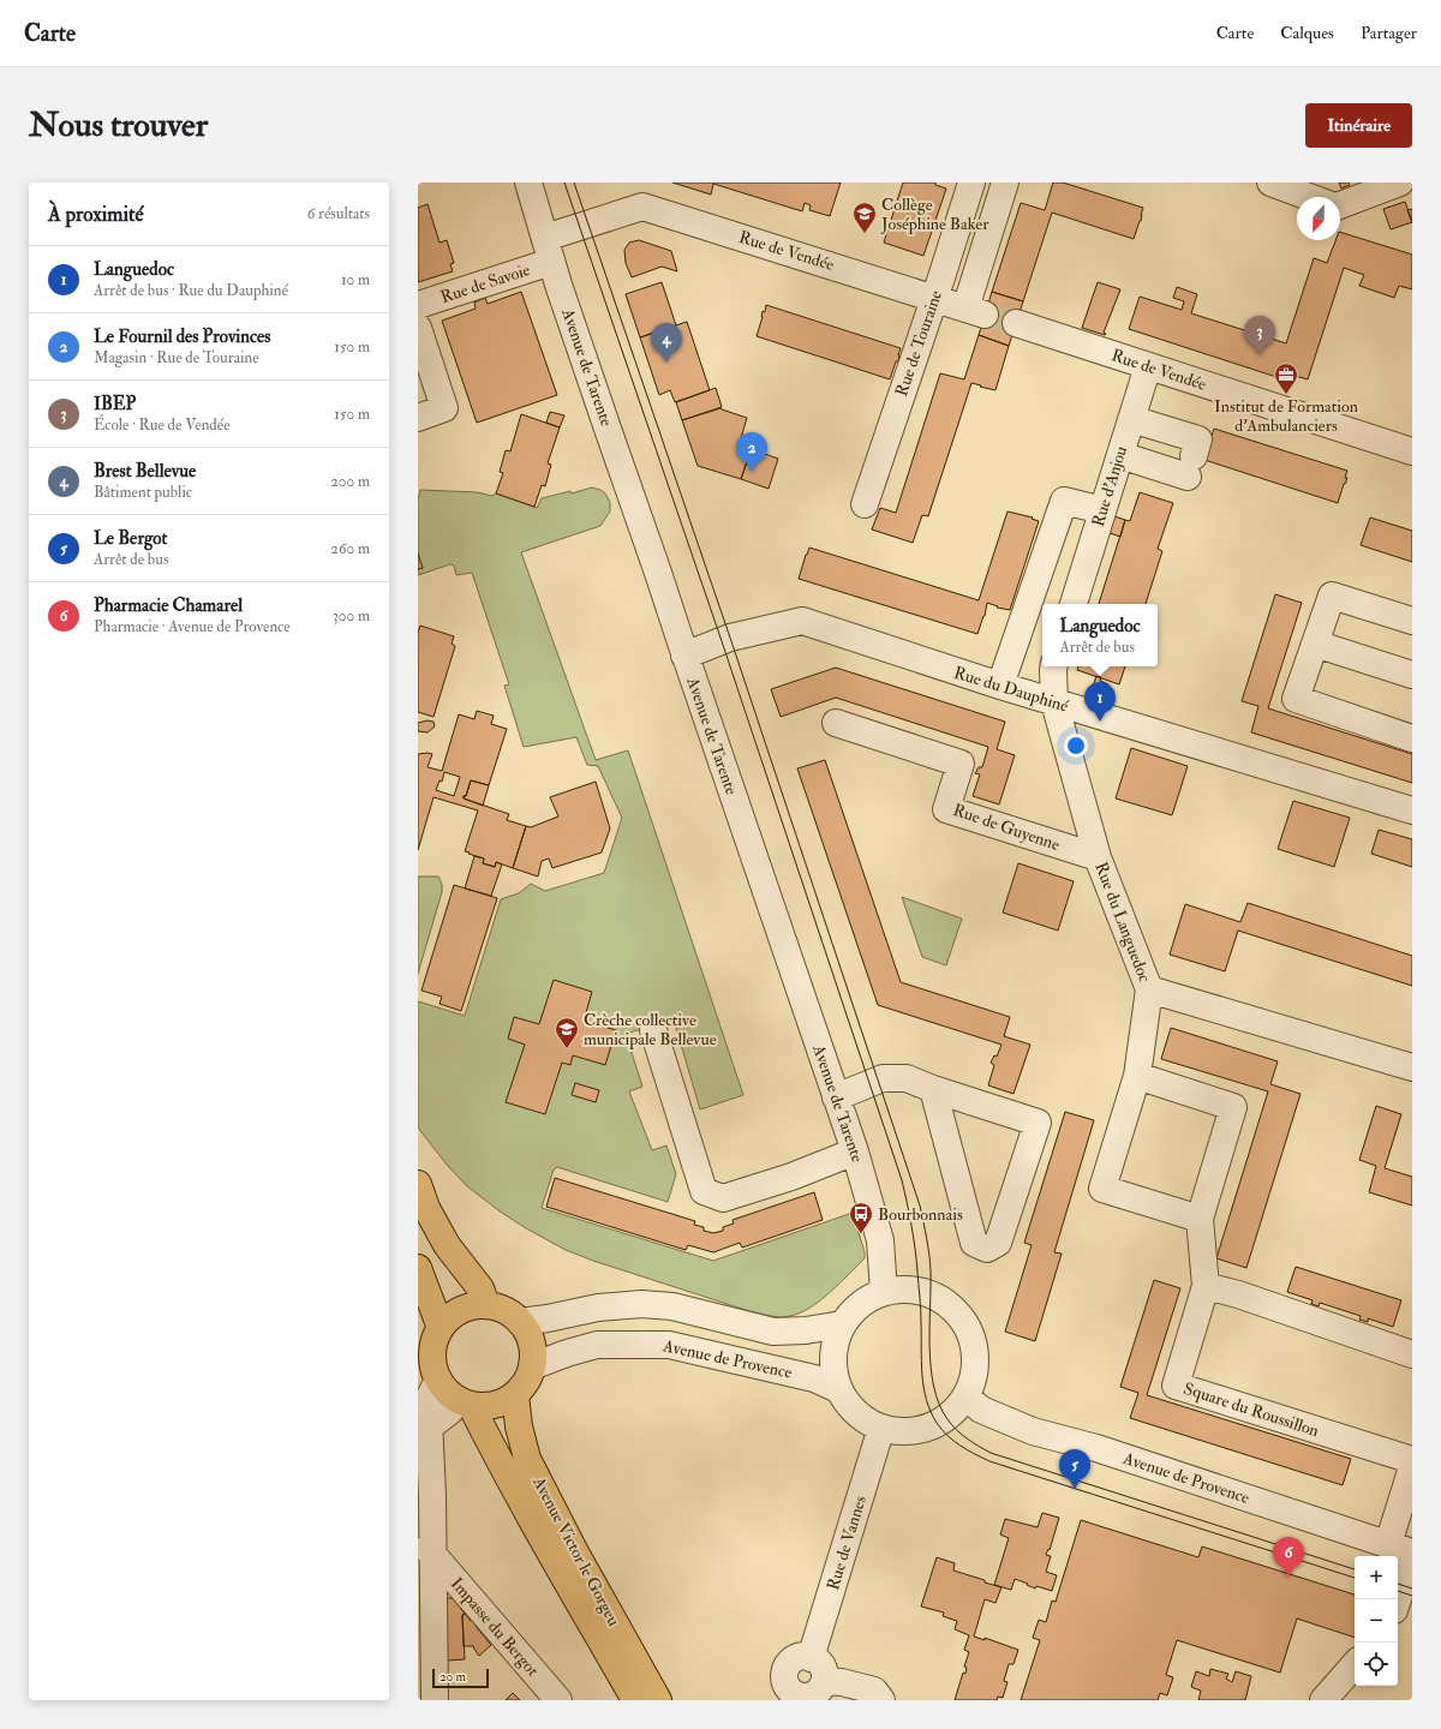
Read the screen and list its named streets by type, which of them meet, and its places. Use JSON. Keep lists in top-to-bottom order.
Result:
{
  "streets": {
    "main road": ["Avenue Victor le Gorgeu"],
    "street": [
      "Rue de Vendée",
      "Rue de Savoie",
      "Rue de Touraine",
      "Avenue de Tarente",
      "Rue d'Anjou",
      "Rue du Dauphiné",
      "Rue de Guyenne",
      "Rue du Languedoc",
      "Avenue de Provence",
      "Square du Roussillon",
      "Rue de Vannes",
      "Impasse du Bergot"
    ]
  },
  "crossings": [
    ["Rue de Vendée", "Rue de Savoie"],
    ["Rue de Vendée", "Rue de Touraine"],
    ["Rue de Vendée", "Avenue de Tarente"],
    ["Rue de Vendée", "Rue d'Anjou"],
    ["Rue de Savoie", "Avenue de Tarente"],
    ["Avenue de Tarente", "Rue du Dauphiné"],
    ["Avenue de Tarente", "Avenue de Provence"],
    ["Avenue de Tarente", "Rue de Vannes"],
    ["Rue du Dauphiné", "Rue du Languedoc"],
    ["Rue de Guyenne", "Rue du Languedoc"],
    ["Avenue de Provence", "Rue de Vannes"],
    ["Avenue de Provence", "Avenue Victor le Gorgeu"]
  ],
  "places": {
    "school or university": ["Collège Joséphine Baker", "Crèche collective municipale Bellevue"],
    "office": ["Institut de Formation d’Ambulanciers"],
    "bus stop": ["Bourbonnais"]
  },
  "scale_bar": "20 m",
  "north": "bottom",
  "page": {
    "header": "Carte",
    "nav": ["Carte", "Calques", "Partager"],
    "buttons": "Itinéraire",
    "title": "Nous trouver",
    "heading": ["À proximité", "6 résultats"],
    "list": [
      {
        "mark": "1",
        "name": "Languedoc",
        "note": "Arrêt de bus · Rue du Dauphiné",
        "value": "10 m"
      },
      {
        "mark": "2",
        "name": "Le Fournil des Provinces",
        "note": "Magasin · Rue de Touraine",
        "value": "150 m"
      },
      {
        "mark": "3",
        "name": "IBEP",
        "note": "École · Rue de Vendée",
        "value": "150 m"
      },
      {
        "mark": "4",
        "name": "Brest Bellevue",
        "note": "Bâtiment public",
        "value": "200 m"
      },
      {
        "mark": "5",
        "name": "Le Bergot",
        "note": "Arrêt de bus",
        "value": "260 m"
      },
      {
        "mark": "6",
        "name": "Pharmacie Chamarel",
        "note": "Pharmacie · Avenue de Provence",
        "value": "300 m"
      }
    ],
    "pins": [
      "3",
      "4",
      "2",
      "1",
      "5",
      "6"
    ],
    "popup": ["Languedoc", "Arrêt de bus"],
    "map_buttons": ["+", "−"],
    "scale": "20 m"
  }
}
